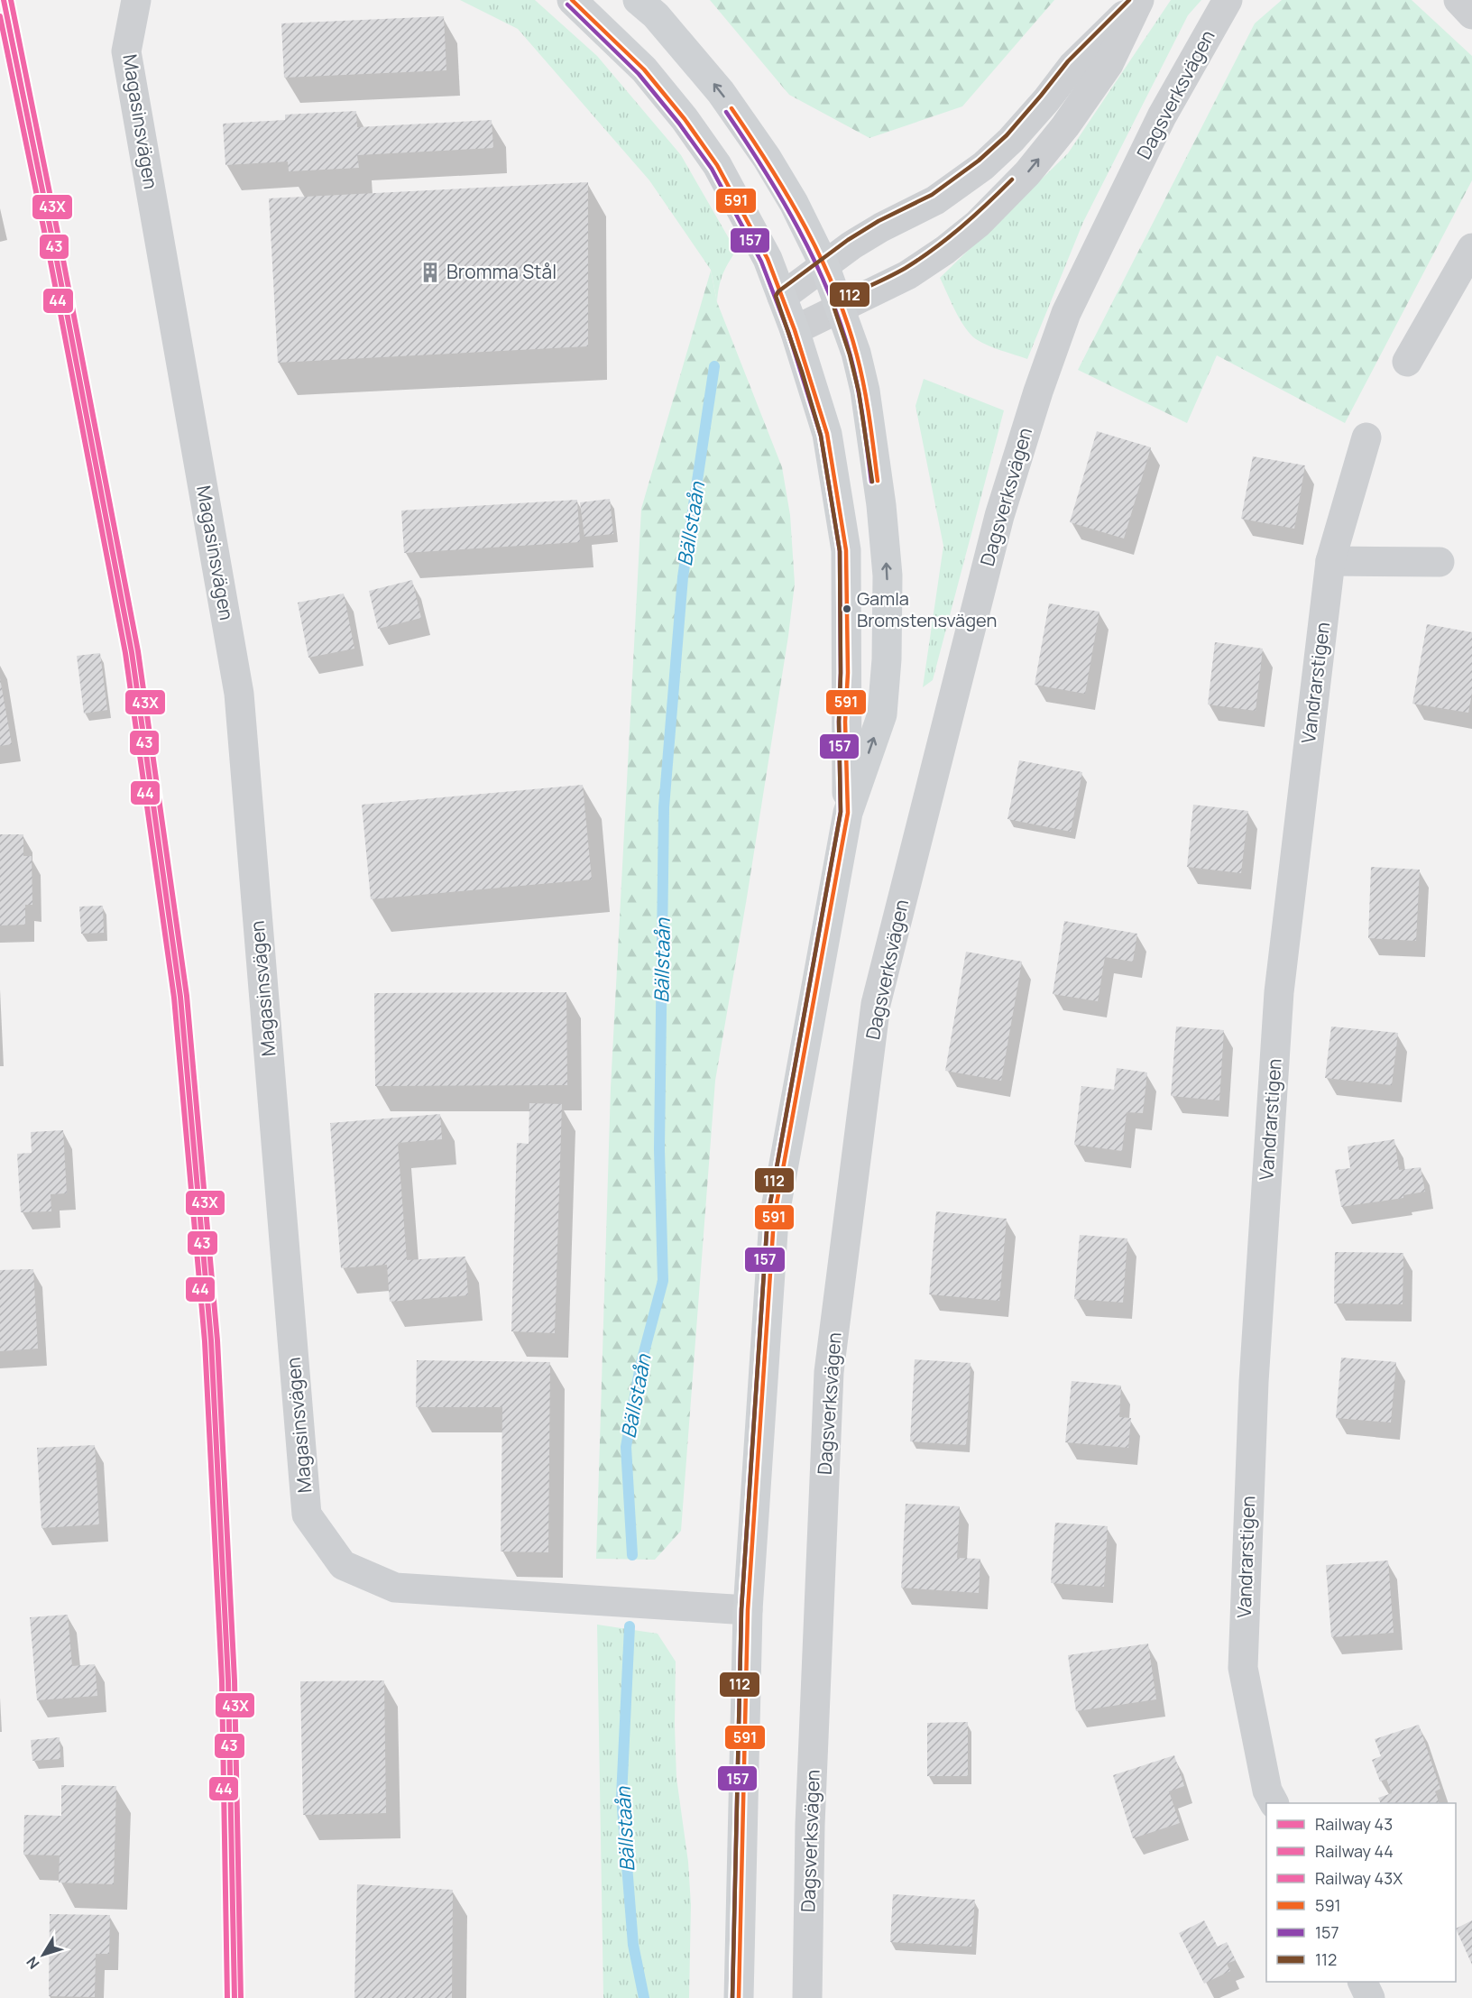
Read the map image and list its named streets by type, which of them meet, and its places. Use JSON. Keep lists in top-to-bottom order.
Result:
{
  "streets": {
    "street": ["Dagsverksvägen", "Magasinsvägen", "Vandrarstigen"]
  },
  "water": ["Bällstaån"],
  "places": {
    "building": ["Bromma Stål"],
    "other": ["Gamla Bromstensvägen"]
  },
  "lines": [
    "rail line 43",
    "rail line 43X",
    "transit line 591",
    "transit line 112",
    "transit line 157",
    "rail line 44"
  ],
  "legend": [
    "Railway 43",
    "Railway 44",
    "Railway 43X",
    "591",
    "157",
    "112"
  ],
  "north": "bottom left"
}
